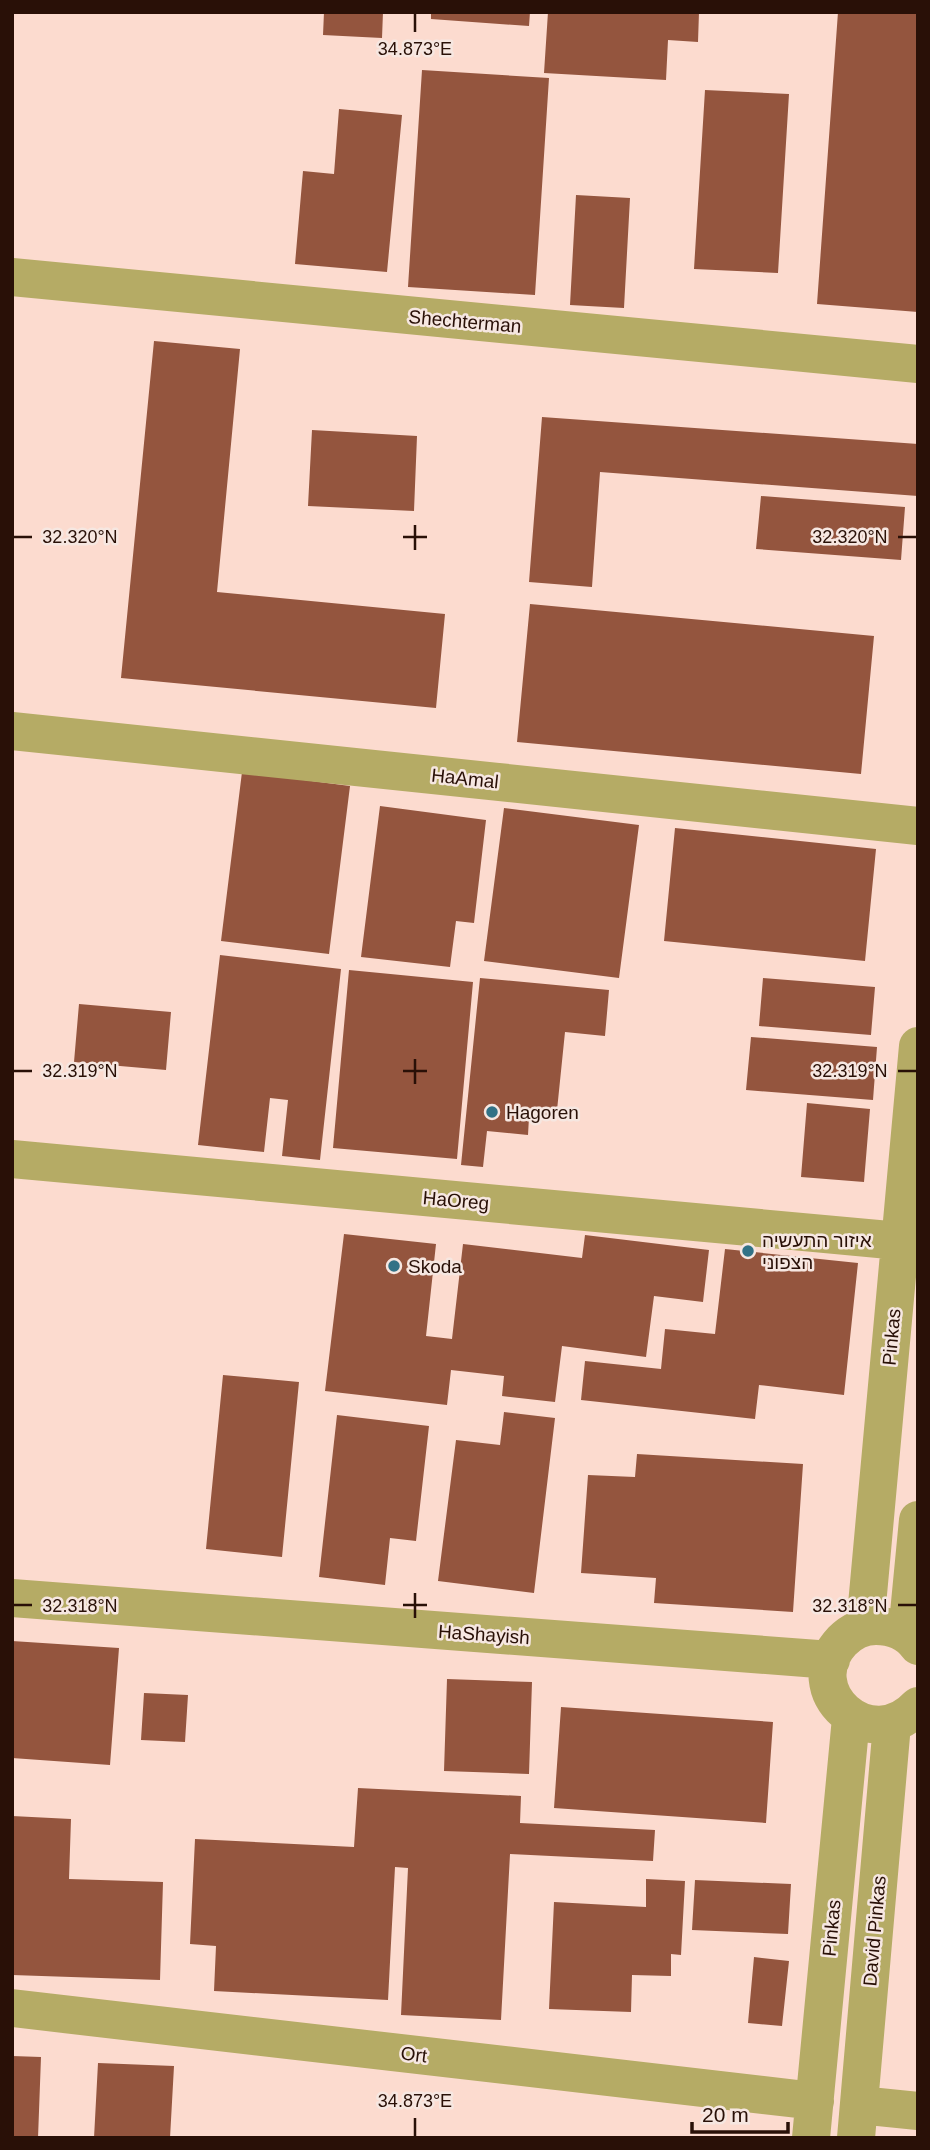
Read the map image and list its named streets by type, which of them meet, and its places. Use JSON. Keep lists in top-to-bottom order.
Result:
{
  "streets": {
    "street": [
      "Shechterman",
      "HaAmal",
      "HaOreg",
      "Pinkas",
      "HaShayish",
      "David Pinkas",
      "Ort"
    ]
  },
  "crossings": [
    ["HaOreg", "Pinkas"],
    ["Pinkas", "Ort"]
  ],
  "places": ["Hagoren", "איזור התעשיה הצפוני", "Skoda"],
  "scale_bar": "20 m",
  "coordinates": [
    "34.873°E",
    "32.320°N",
    "32.319°N",
    "32.318°N"
  ]
}
